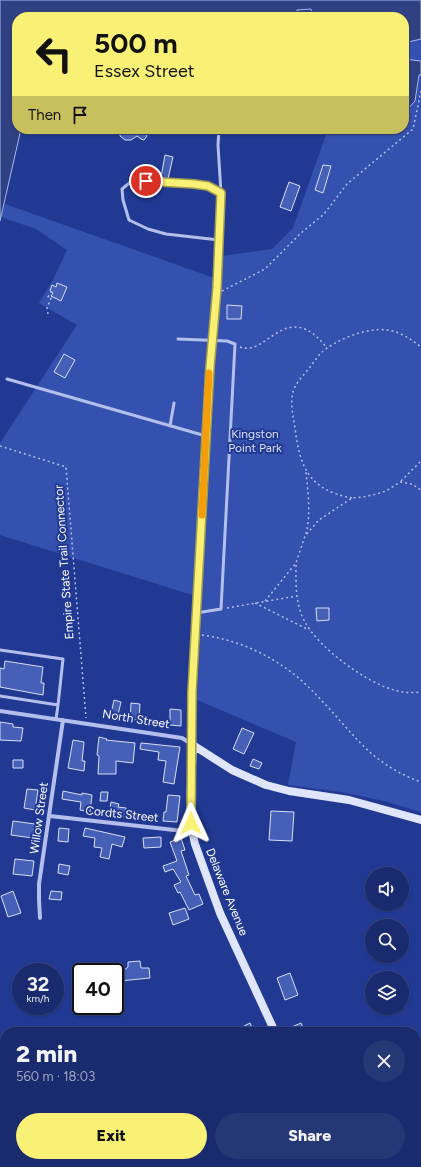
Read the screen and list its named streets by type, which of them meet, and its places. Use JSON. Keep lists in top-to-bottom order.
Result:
{
  "streets": {
    "street": [
      "North Street",
      "Cordts Street",
      "Willow Street",
      "Delaware Avenue"
    ],
    "path": ["Empire State Trail Connector"]
  },
  "crossings": [
    ["Empire State Trail Connector", "North Street"],
    ["North Street", "Willow Street"],
    ["North Street", "Delaware Avenue"],
    ["Cordts Street", "Willow Street"],
    ["Cordts Street", "Delaware Avenue"]
  ],
  "parks": ["Kingston Point Park"],
  "page": {
    "turn": ["500 m", "Essex Street"],
    "then": "Then",
    "speed": "32 km/h",
    "limit": "40",
    "heading": ["2 min", "560 m · 18:03"],
    "buttons": ["Exit", "Share"]
  }
}
